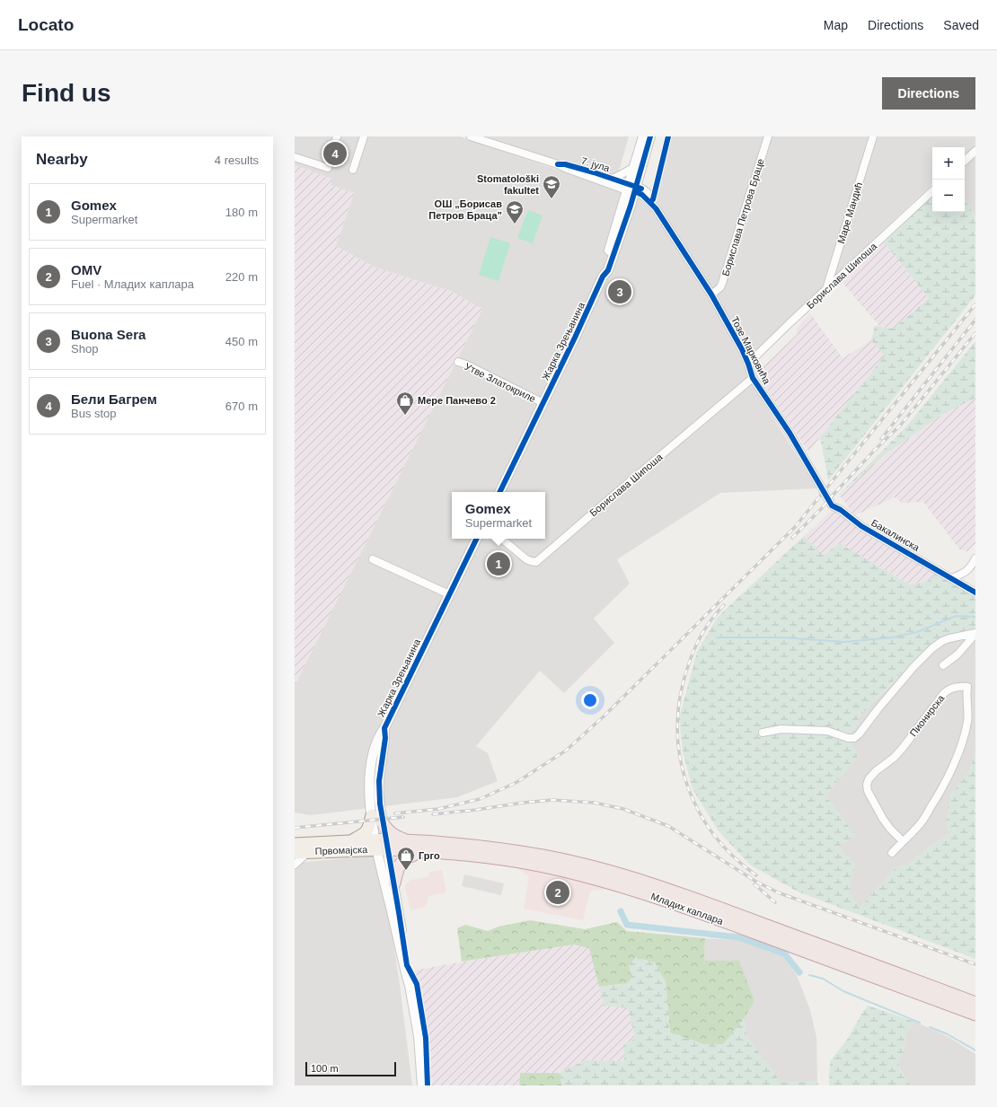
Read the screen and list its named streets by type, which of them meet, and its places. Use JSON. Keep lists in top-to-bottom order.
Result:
{
  "streets": {
    "highway": ["Младих каплара"],
    "main road": ["Првомајска"],
    "street": [
      "7. јула",
      "Маре Мандић",
      "Борислава Петрова Браце",
      "Борислава Шипоша",
      "Жарка Зрењанина",
      "Тозе Марковића",
      "Утве Златокриле",
      "Бакалинска",
      "Пионирска"
    ]
  },
  "crossings": [
    ["7. јула", "Жарка Зрењанина"],
    ["7. јула", "Тозе Марковића"],
    ["Маре Мандић", "Борислава Шипоша"],
    ["Борислава Петрова Браце", "Тозе Марковића"],
    ["Борислава Шипоша", "Тозе Марковића"],
    ["Жарка Зрењанина", "Тозе Марковића"],
    ["Жарка Зрењанина", "Утве Златокриле"],
    ["Жарка Зрењанина", "Првомајска"],
    ["Жарка Зрењанина", "Младих каплара"],
    ["Тозе Марковића", "Бакалинска"],
    ["Првомајска", "Младих каплара"]
  ],
  "places": {
    "school or university": ["Stomatološki fakultet", "ОШ „Борисав Петров Браца”"],
    "shop": ["Мере Панчево 2", "Грго"]
  },
  "scale_bar": "100 m",
  "page": {
    "header": "Locato",
    "nav": ["Map", "Directions", "Saved"],
    "buttons": "Directions",
    "title": "Find us",
    "heading": ["Nearby", "4 results"],
    "pins": [
      "4",
      "3",
      "1",
      "2"
    ],
    "map_buttons": ["+", "−"],
    "list": [
      {
        "mark": "1",
        "name": "Gomex",
        "note": "Supermarket",
        "value": "180 m"
      },
      {
        "mark": "2",
        "name": "OMV",
        "note": "Fuel · Младих каплара",
        "value": "220 m"
      },
      {
        "mark": "3",
        "name": "Buona Sera",
        "note": "Shop",
        "value": "450 m"
      },
      {
        "mark": "4",
        "name": "Бели Багрем",
        "note": "Bus stop",
        "value": "670 m"
      }
    ],
    "popup": ["Gomex", "Supermarket"],
    "scale": "100 m"
  }
}
